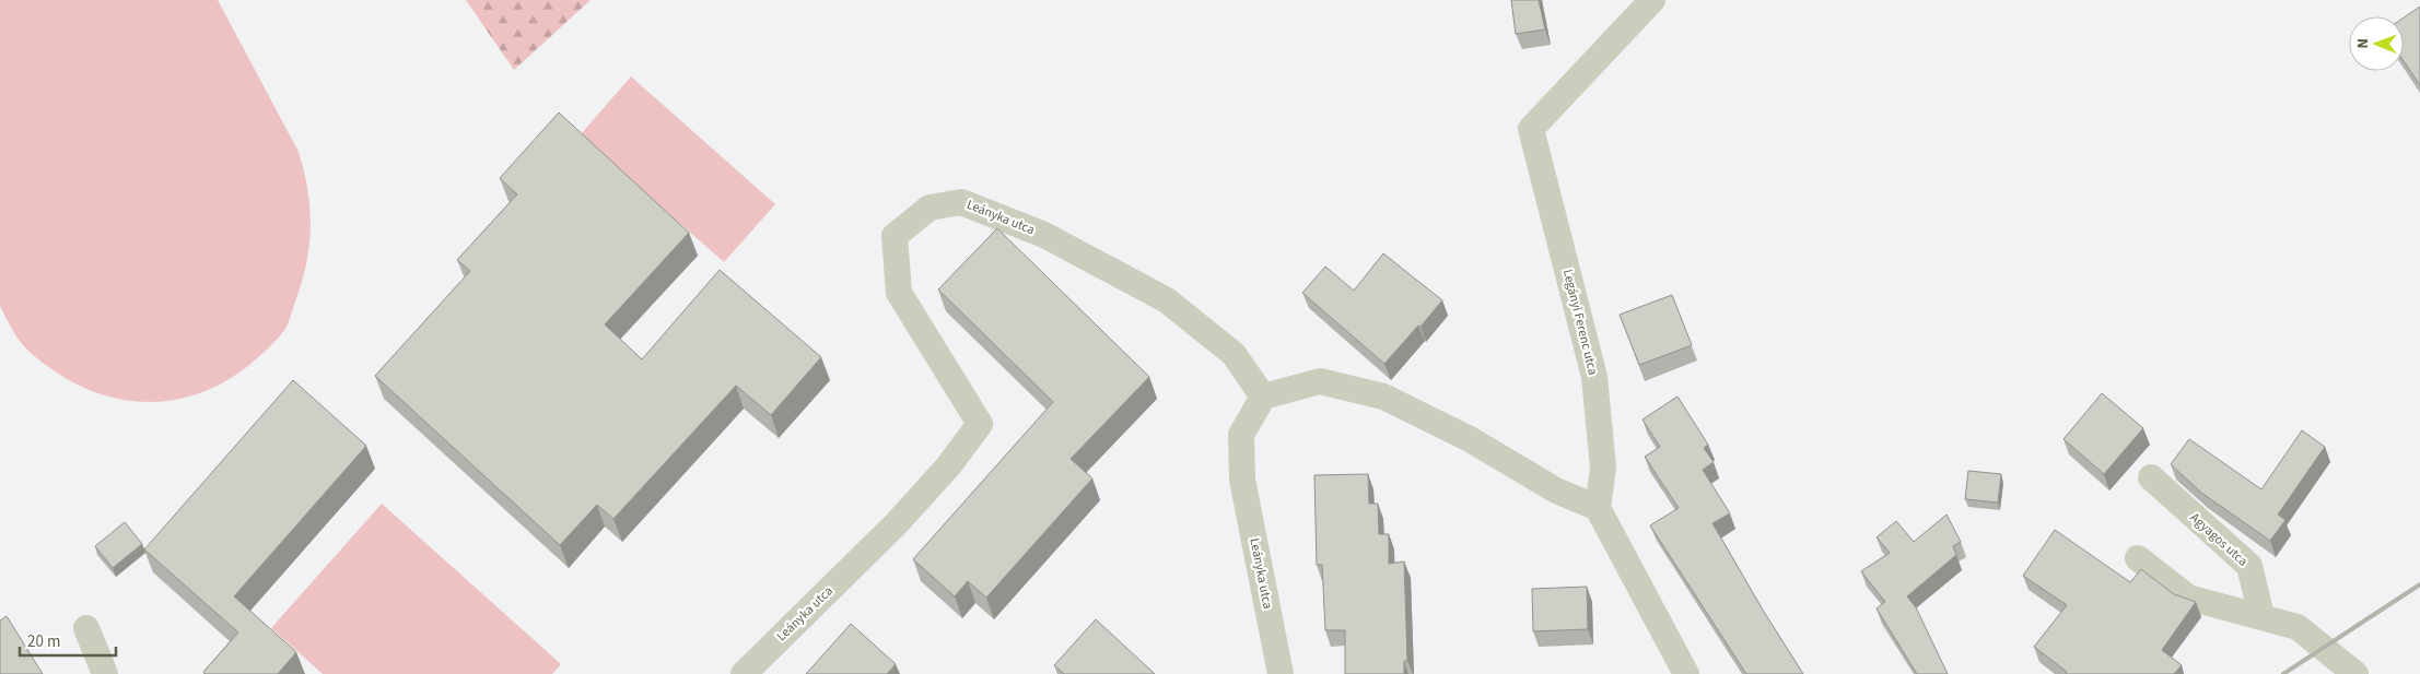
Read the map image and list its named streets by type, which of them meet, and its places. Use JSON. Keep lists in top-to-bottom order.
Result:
{
  "streets": {
    "street": ["Leányka utca", "Legányi Ferenc utca", "Agyagos utca"]
  },
  "scale_bar": "20 m",
  "north": "left"
}
